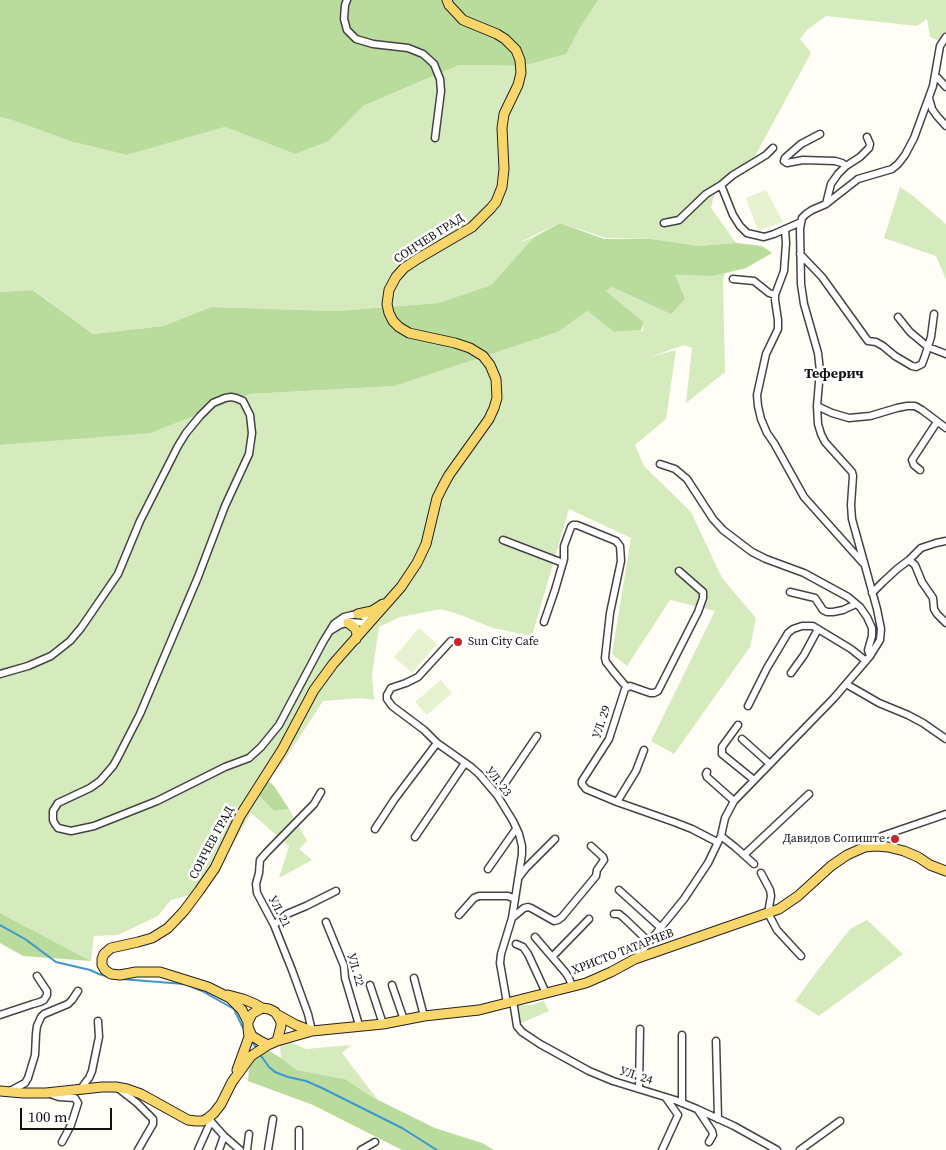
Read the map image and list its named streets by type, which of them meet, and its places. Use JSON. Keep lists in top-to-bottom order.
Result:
{
  "streets": {
    "main road": ["СОНЧЕВ ГРАД", "ХРИСТО ТАТАРЧЕВ"],
    "street": [
      "УЛ. 29",
      "УЛ. 23",
      "УЛ. 21",
      "УЛ. 22",
      "УЛ. 24"
    ]
  },
  "crossings": [
    ["УЛ. 23", "ХРИСТО ТАТАРЧЕВ"],
    ["УЛ. 23", "УЛ. 24"],
    ["УЛ. 21", "ХРИСТО ТАТАРЧЕВ"],
    ["ХРИСТО ТАТАРЧЕВ", "УЛ. 22"],
    ["ХРИСТО ТАТАРЧЕВ", "УЛ. 24"]
  ],
  "districts": ["Теферич"],
  "places": ["Sun City Cafe", "Давидов Сопиште"],
  "scale_bar": "100 m"
}
